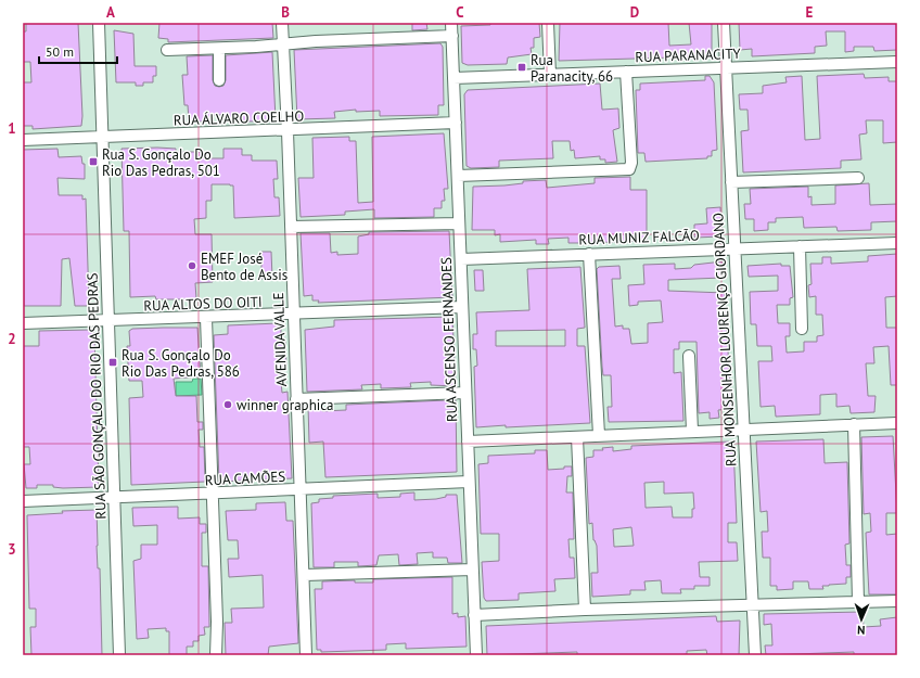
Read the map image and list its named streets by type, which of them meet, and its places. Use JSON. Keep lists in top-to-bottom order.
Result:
{
  "streets": {
    "street": [
      "RUA PARANACITY",
      "RUA ÁLVARO COELHO",
      "RUA MUNIZ FALCÃO",
      "RUA ALTOS DO OITI",
      "AVENIDA VALLE",
      "RUA ASCENSO FERNANDES",
      "RUA MONSENHOR LOURENÇO GIORDANO",
      "RUA SÃO GONÇALO DO RIO DAS PEDRAS",
      "RUA CAMÕES"
    ]
  },
  "crossings": [
    ["RUA PARANACITY", "RUA ASCENSO FERNANDES"],
    ["RUA PARANACITY", "RUA MONSENHOR LOURENÇO GIORDANO"],
    ["RUA ÁLVARO COELHO", "AVENIDA VALLE"],
    ["RUA ÁLVARO COELHO", "RUA ASCENSO FERNANDES"],
    ["RUA ÁLVARO COELHO", "RUA SÃO GONÇALO DO RIO DAS PEDRAS"],
    ["RUA MUNIZ FALCÃO", "RUA ASCENSO FERNANDES"],
    ["RUA MUNIZ FALCÃO", "RUA MONSENHOR LOURENÇO GIORDANO"],
    ["RUA ALTOS DO OITI", "AVENIDA VALLE"],
    ["RUA ALTOS DO OITI", "RUA ASCENSO FERNANDES"],
    ["RUA ALTOS DO OITI", "RUA SÃO GONÇALO DO RIO DAS PEDRAS"],
    ["AVENIDA VALLE", "RUA CAMÕES"],
    ["RUA ASCENSO FERNANDES", "RUA CAMÕES"],
    ["RUA SÃO GONÇALO DO RIO DAS PEDRAS", "RUA CAMÕES"]
  ],
  "places": {
    "transit": ["Rua Paranacity, 66", "Rua S. Gonçalo Do Rio Das Pedras, 501", "Rua S. Gonçalo Do Rio Das Pedras, 586"],
    "other": ["EMEF José Bento de Assis", "winner graphica"]
  },
  "scale_bar": "50 m",
  "north": "bottom",
  "grid": {
    "columns": [
      "A",
      "B",
      "C",
      "D",
      "E"
    ],
    "rows": ["1", "2", "3"]
  }
}
